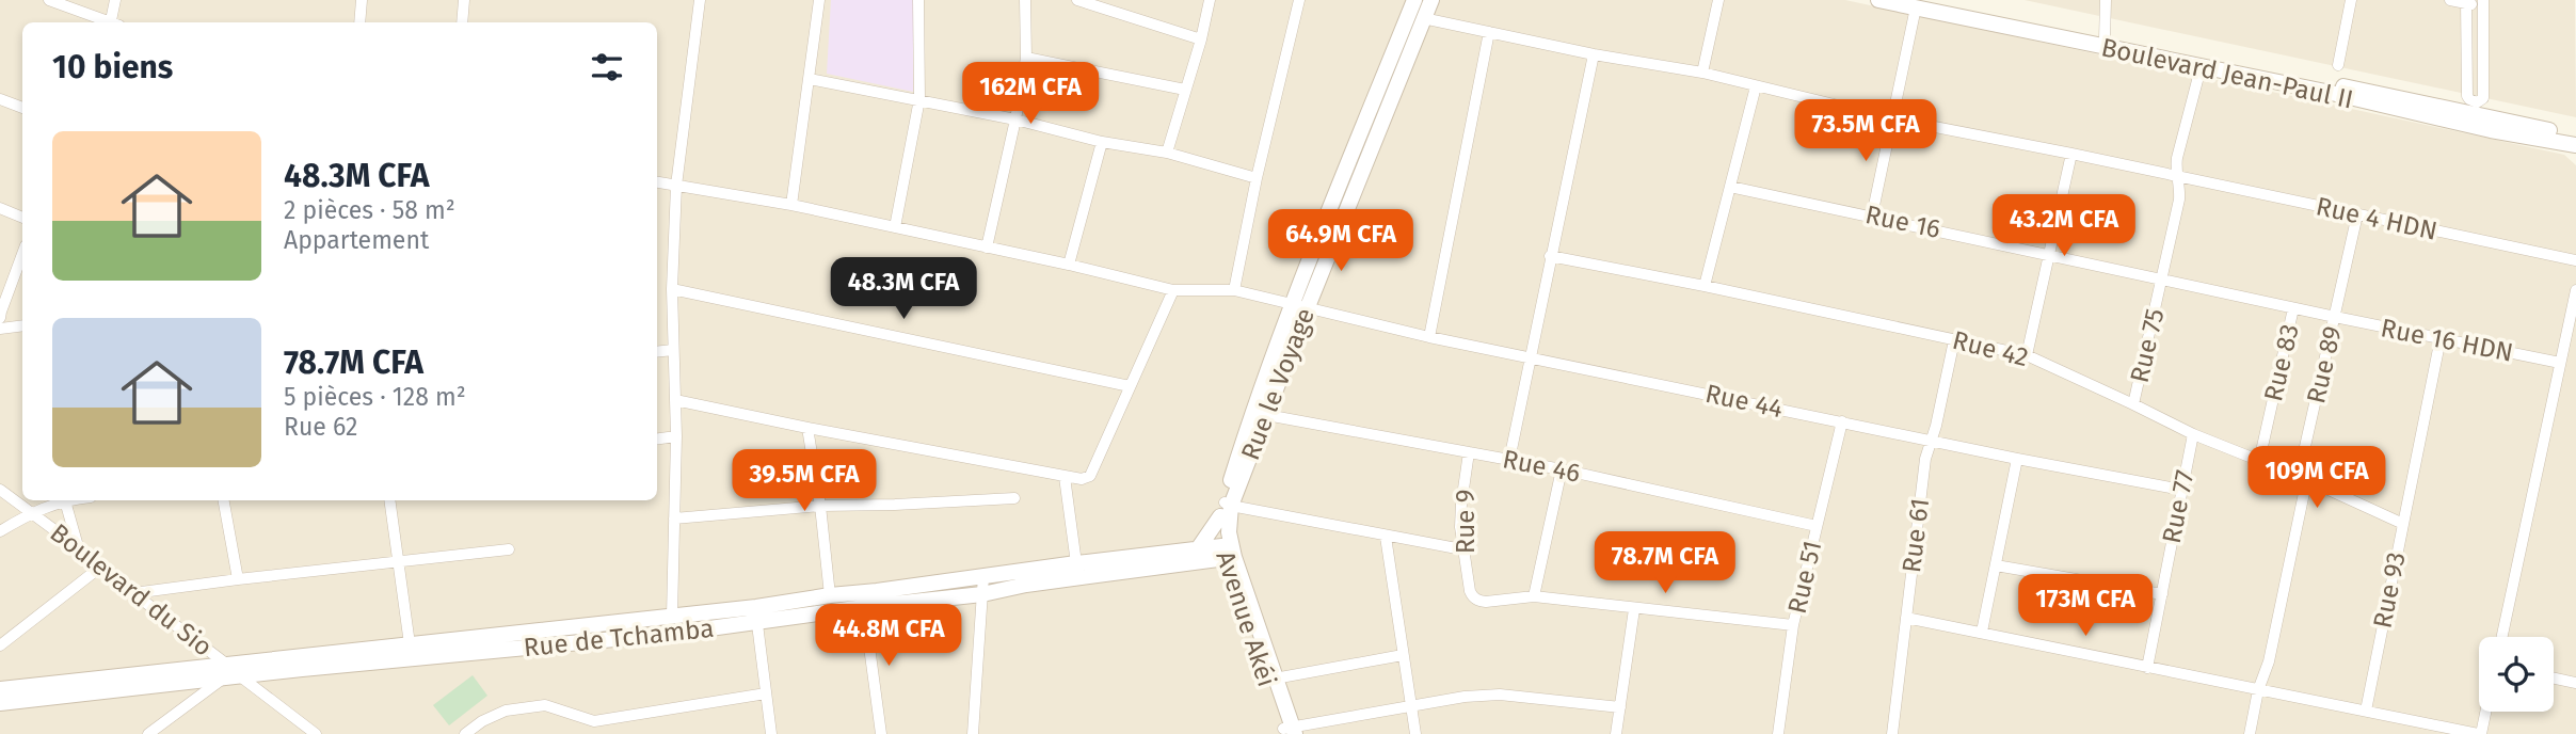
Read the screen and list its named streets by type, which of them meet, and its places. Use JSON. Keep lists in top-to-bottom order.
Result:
{
  "streets": {
    "main road": [
      "Boulevard Jean-Paul II",
      "Rue le Voyage",
      "Avenue Akéi",
      "Rue de Tchamba"
    ],
    "street": [
      "Rue 4 HDN",
      "Rue 16",
      "Rue 16 HDN",
      "Rue 75",
      "Rue 42",
      "Rue 83",
      "Rue 89",
      "Rue 44",
      "Rue 46",
      "Rue 77",
      "Rue 9",
      "Rue 61",
      "Rue 51",
      "Boulevard du Sio",
      "Rue 93"
    ]
  },
  "crossings": [
    ["Boulevard Jean-Paul II", "Rue 75"],
    ["Rue 4 HDN", "Rue 75"],
    ["Rue 4 HDN", "Rue 89"],
    ["Rue 4 HDN", "Rue le Voyage"],
    ["Rue 16", "Rue 16 HDN"],
    ["Rue 16", "Rue 75"],
    ["Rue 16", "Rue 83"],
    ["Rue 16 HDN", "Rue 83"],
    ["Rue 16 HDN", "Rue 89"],
    ["Rue 16 HDN", "Rue 93"],
    ["Rue 75", "Rue 42"],
    ["Rue 42", "Rue 83"],
    ["Rue 42", "Rue 89"],
    ["Rue 42", "Rue 77"],
    ["Rue 42", "Rue 61"],
    ["Rue 42", "Rue 93"],
    ["Rue le Voyage", "Rue 44"],
    ["Rue le Voyage", "Rue 46"],
    ["Rue le Voyage", "Avenue Akéi"],
    ["Rue 44", "Rue 77"],
    ["Rue 44", "Rue 61"],
    ["Rue 44", "Rue 51"],
    ["Rue 46", "Rue 9"],
    ["Rue 46", "Rue 51"],
    ["Boulevard du Sio", "Rue de Tchamba"],
    ["Avenue Akéi", "Rue de Tchamba"]
  ],
  "page": {
    "heading": "10 biens",
    "price": [
      "162M CFA",
      "73.5M CFA",
      "43.2M CFA",
      "64.9M CFA",
      "48.3M CFA",
      "109M CFA",
      "39.5M CFA",
      "78.7M CFA",
      "173M CFA",
      "44.8M CFA"
    ],
    "list": [
      {
        "name": "48.3M CFA",
        "note": "2 pièces · 58 m² · Appartement"
      },
      {
        "name": "78.7M CFA",
        "note": "5 pièces · 128 m² · Rue 62"
      }
    ]
  }
}
